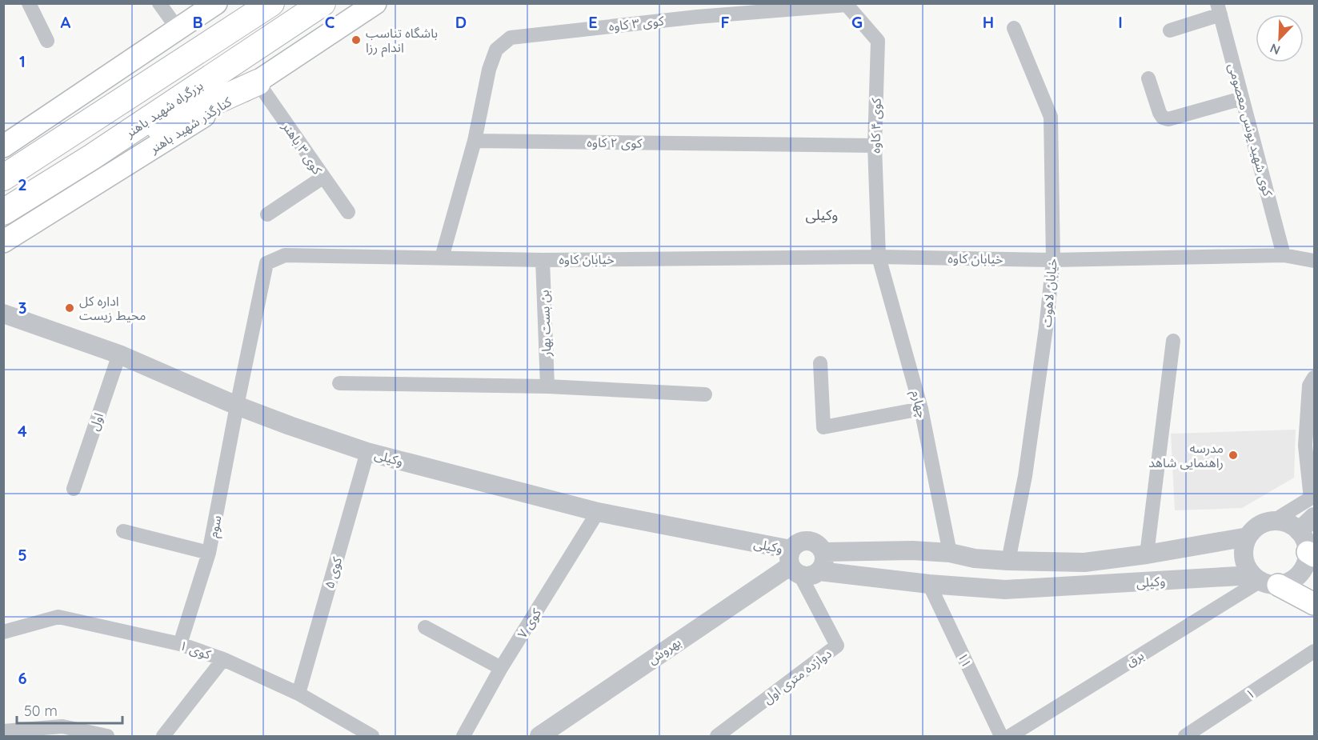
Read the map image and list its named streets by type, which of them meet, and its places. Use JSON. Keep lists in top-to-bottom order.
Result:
{
  "streets": {
    "highway": ["بزرگراه شهید باهنر"],
    "main road": ["کنارگذر شهید باهنر"],
    "street": [
      "کوی ۳ کاوه",
      "کوی ۴ کاوه",
      "کوی شهید یونس معصومی",
      "کوی ۲ کاوه",
      "کوی ۳ باهنر",
      "خیابان کاوه",
      "خیابان لاهوت",
      "بن بست بهار",
      "چهارم",
      "اول",
      "وکیلی",
      "سوم",
      "کوی ۵",
      "کوی ۷",
      "کوی ۱",
      "بهروش",
      "برق",
      "۱۱",
      "دوازده متری اول",
      "۱"
    ]
  },
  "crossings": [
    ["کوی ۳ کاوه", "کوی ۴ کاوه"],
    ["کوی ۳ کاوه", "کوی ۲ کاوه"],
    ["کنارگذر شهید باهنر", "کوی ۳ باهنر"],
    ["کوی ۴ کاوه", "کوی ۲ کاوه"],
    ["کوی ۴ کاوه", "خیابان کاوه"],
    ["کوی ۴ کاوه", "چهارم"],
    ["کوی شهید یونس معصومی", "خیابان کاوه"],
    ["خیابان کاوه", "خیابان لاهوت"],
    ["خیابان کاوه", "بن بست بهار"],
    ["خیابان کاوه", "چهارم"],
    ["خیابان کاوه", "وکیلی"],
    ["خیابان کاوه", "سوم"],
    ["خیابان لاهوت", "وکیلی"],
    ["چهارم", "وکیلی"],
    ["اول", "وکیلی"],
    ["وکیلی", "سوم"],
    ["وکیلی", "کوی ۵"],
    ["وکیلی", "کوی ۷"],
    ["وکیلی", "بهروش"],
    ["وکیلی", "برق"],
    ["وکیلی", "۱۱"],
    ["وکیلی", "دوازده متری اول"],
    ["سوم", "کوی ۱"],
    ["کوی ۵", "کوی ۱"],
    ["بهروش", "دوازده متری اول"]
  ],
  "districts": ["وکیلی"],
  "places": ["باشگاه تناسب اندام رزا", "اداره کل محیط زیست", "مدرسه راهنمایی شاهد"],
  "scale_bar": "50 m",
  "north": "bottom left",
  "grid": {
    "columns": [
      "A",
      "B",
      "C",
      "D",
      "E",
      "F",
      "G",
      "H",
      "I"
    ],
    "rows": [
      "1",
      "2",
      "3",
      "4",
      "5",
      "6"
    ]
  }
}
